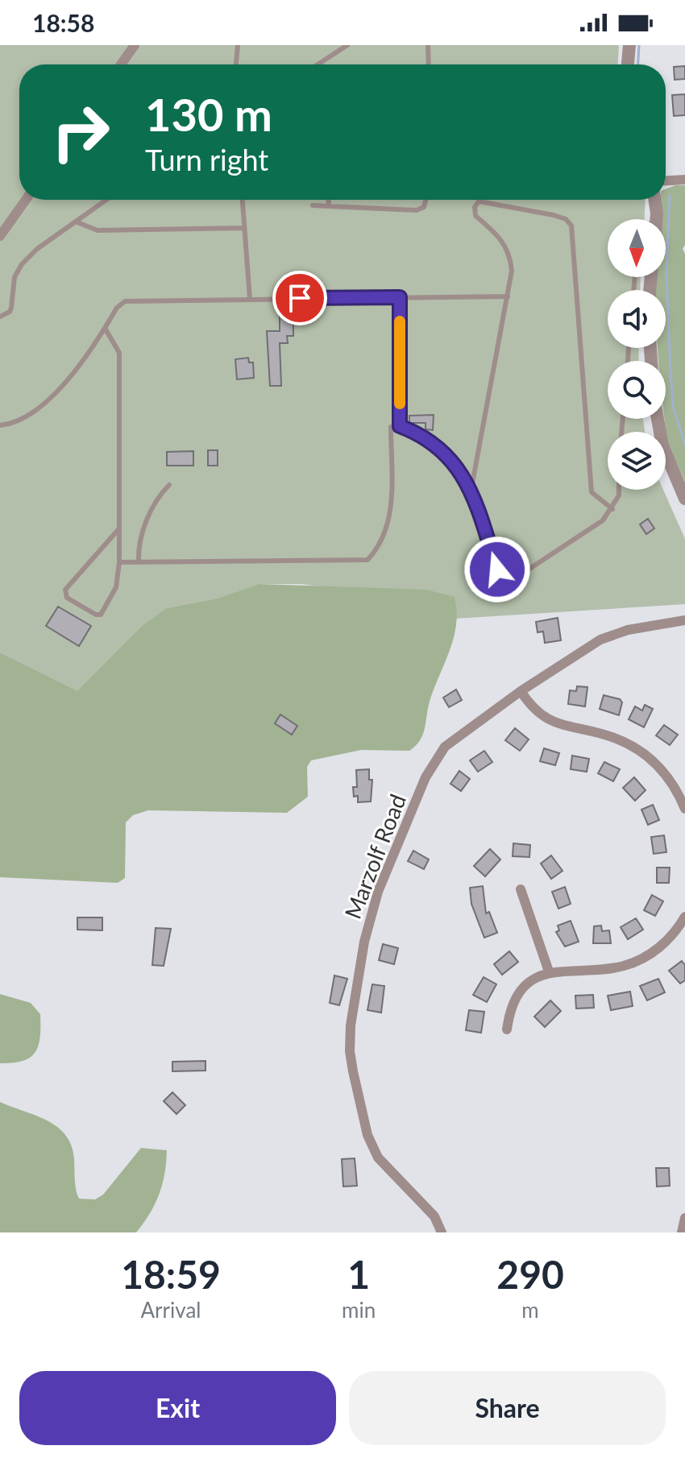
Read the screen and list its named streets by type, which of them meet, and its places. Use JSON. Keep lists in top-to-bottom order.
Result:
{
  "streets": {
    "street": ["Marzolf Road"]
  },
  "north": "bottom",
  "page": {
    "status": "18:58",
    "turn": ["130 m", "Turn right"],
    "eta": [
      "18:59",
      "Arrival",
      "1",
      "min",
      "290",
      "m"
    ],
    "buttons": ["Exit", "Share"]
  }
}
